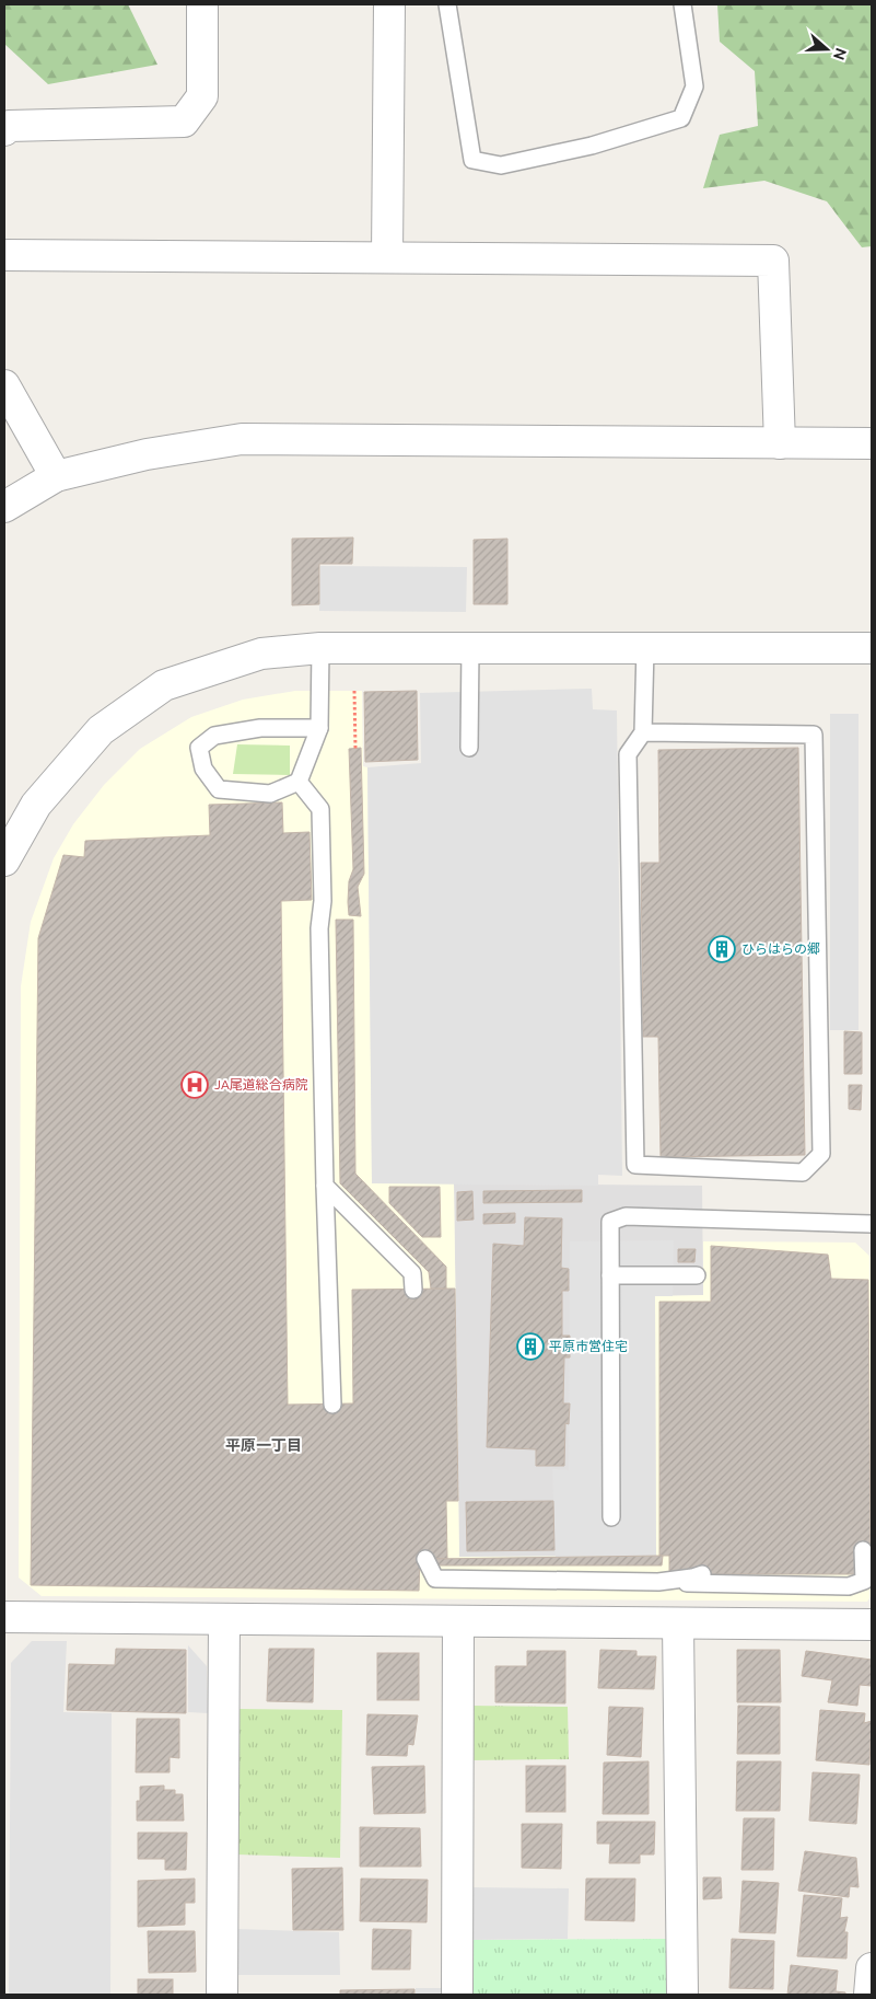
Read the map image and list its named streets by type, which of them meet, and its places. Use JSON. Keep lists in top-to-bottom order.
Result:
{
  "districts": ["平原一丁目"],
  "places": {
    "building": ["ひらはらの郷", "平原市営住宅"],
    "hospital": ["JA尾道総合病院"]
  },
  "north": "right"
}
